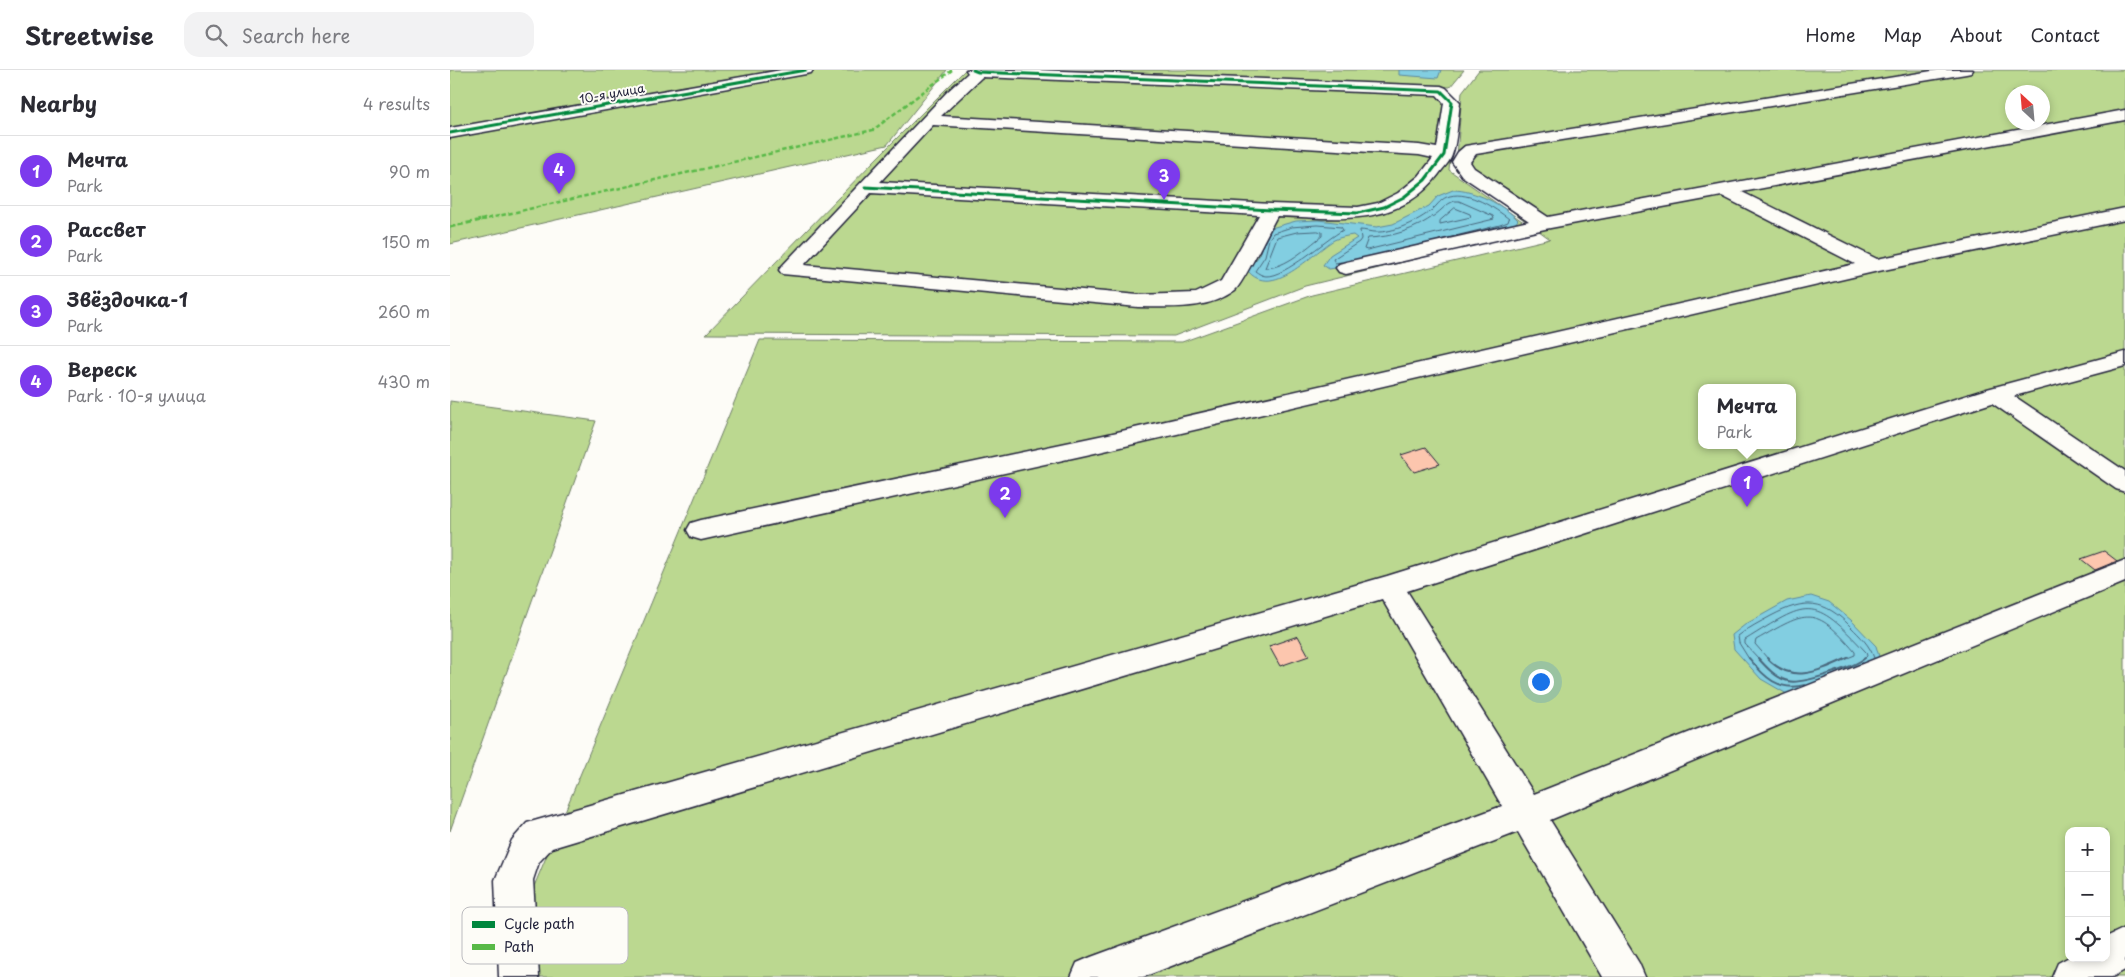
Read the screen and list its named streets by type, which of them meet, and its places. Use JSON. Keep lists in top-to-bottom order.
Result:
{
  "streets": {
    "street": ["10-я улица"]
  },
  "legend": ["Cycle path", "Path"],
  "north": "top left",
  "page": {
    "header": "Streetwise",
    "search": "Search here",
    "nav": [
      "Home",
      "Map",
      "About",
      "Contact"
    ],
    "heading": ["Nearby", "4 results"],
    "list": [
      {
        "mark": "1",
        "name": "Мечта",
        "note": "Park",
        "value": "90 m"
      },
      {
        "mark": "2",
        "name": "Рассвет",
        "note": "Park",
        "value": "150 m"
      },
      {
        "mark": "3",
        "name": "Звёздочка-1",
        "note": "Park",
        "value": "260 m"
      },
      {
        "mark": "4",
        "name": "Вереск",
        "note": "Park · 10-я улица",
        "value": "430 m"
      }
    ],
    "pins": [
      "4",
      "3",
      "1",
      "2"
    ],
    "popup": ["Мечта", "Park"],
    "map_buttons": ["+", "−"]
  }
}
